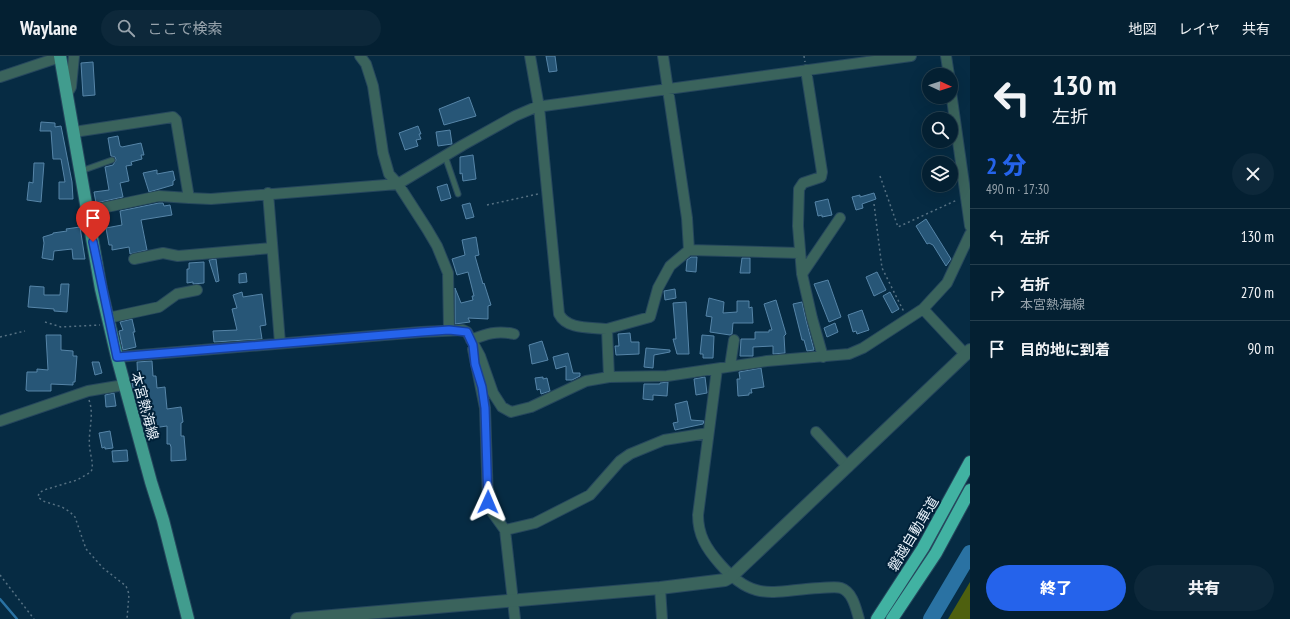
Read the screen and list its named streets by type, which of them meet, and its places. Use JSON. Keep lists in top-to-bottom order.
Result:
{
  "streets": {
    "highway": ["磐越自動車道"],
    "main road": ["本宮熱海線"]
  },
  "north": "right",
  "page": {
    "header": "Waylane",
    "search": "ここで検索",
    "nav": ["地図", "レイヤ", "共有"],
    "turn": ["130 m", "左折"],
    "heading": ["2 分", "490 m · 17:30"],
    "list": [
      {
        "name": "左折",
        "value": "130 m"
      },
      {
        "name": "右折",
        "note": "本宮熱海線",
        "value": "270 m"
      },
      {
        "name": "目的地に到着",
        "value": "90 m"
      }
    ],
    "buttons": ["終了", "共有"]
  }
}
